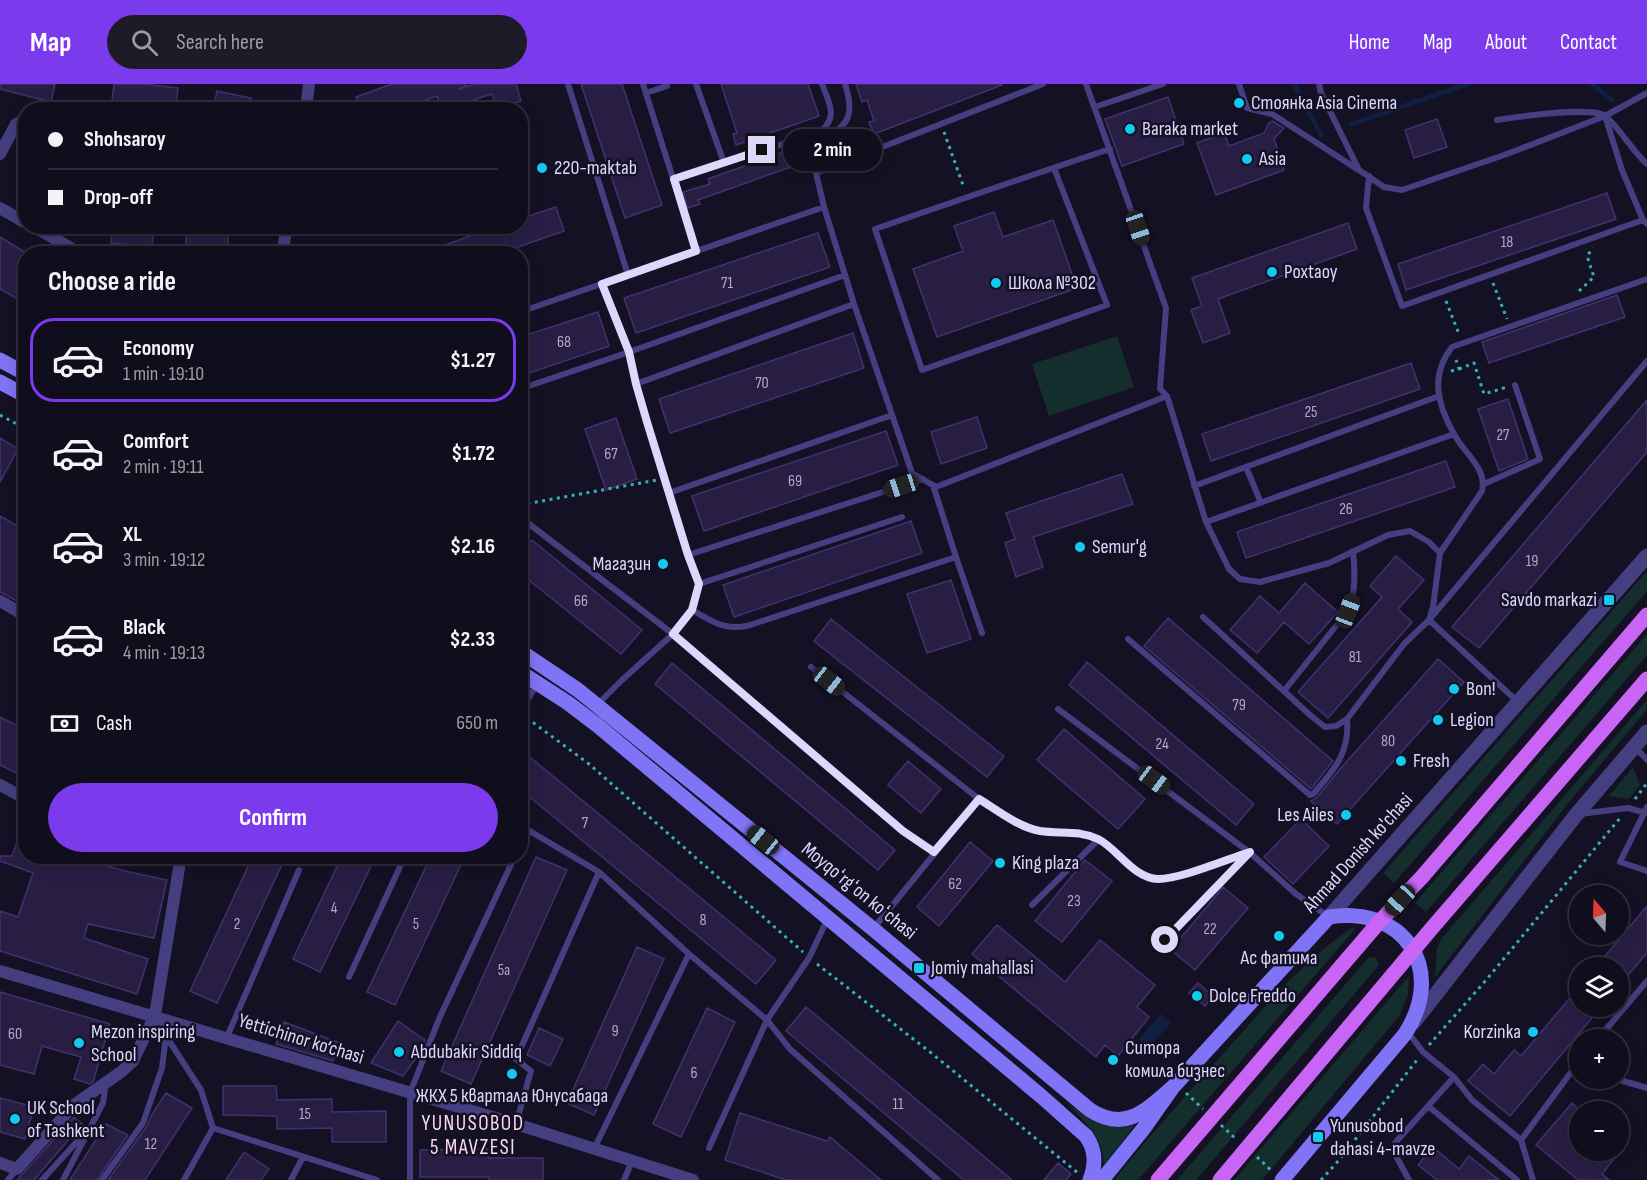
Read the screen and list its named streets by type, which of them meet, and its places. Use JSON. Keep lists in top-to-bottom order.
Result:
{
  "streets": {
    "main road": ["Ahmad Donish ko'chasi", "Moyqoʻrgʻon koʻchasi"],
    "street": ["Yettichinor ko‘chasi"]
  },
  "crossings": [
    ["Ahmad Donish ko'chasi", "Moyqoʻrgʻon koʻchasi"]
  ],
  "districts": ["YUNUSOBOD 5 MAVZESI"],
  "places": {
    "other": [
      "Стоянка Asia Cinema",
      "Baraka market",
      "Asia",
      "220-maktab",
      "Poxtaoy",
      "Школа №302",
      "Semur'g",
      "Магазин",
      "Bon!",
      "Legion",
      "Fresh",
      "Les Ailes",
      "King plaza",
      "Ас фатима",
      "Dolce Freddo",
      "Korzinka",
      "Mezon inspiring School",
      "Abdubakir Siddiq",
      "Ситора комила бизнес",
      "ЖКХ 5 квартала Юнусабада",
      "UK School of Tashkent"
    ],
    "transit": ["Savdo markazi", "Jomiy mahallasi", "Yunusobod dahasi 4-mavze"]
  },
  "house_numbers": [
    "18",
    "71",
    "68",
    "70",
    "25",
    "27",
    "67",
    "69",
    "26",
    "19",
    "66",
    "81",
    "79",
    "80",
    "24",
    "7",
    "62",
    "23",
    "4",
    "8",
    "2",
    "5",
    "22",
    "5а",
    "9",
    "60",
    "6",
    "11",
    "15",
    "12"
  ],
  "north": "top",
  "page": {
    "header": "Map",
    "search": "Search here",
    "nav": [
      "Home",
      "Map",
      "About",
      "Contact"
    ],
    "banner": ["Shohsaroy", "Drop-off"],
    "bubble": "2 min",
    "heading": "Choose a ride",
    "list": [
      {
        "name": "Economy",
        "note": "1 min · 19:10",
        "value": "$1.27"
      },
      {
        "name": "Comfort",
        "note": "2 min · 19:11",
        "value": "$1.72"
      },
      {
        "name": "XL",
        "note": "3 min · 19:12",
        "value": "$2.16"
      },
      {
        "name": "Black",
        "note": "4 min · 19:13",
        "value": "$2.33"
      }
    ],
    "pay": ["Cash", "650 m"],
    "buttons": "Confirm",
    "map_buttons": ["+", "−"]
  }
}
